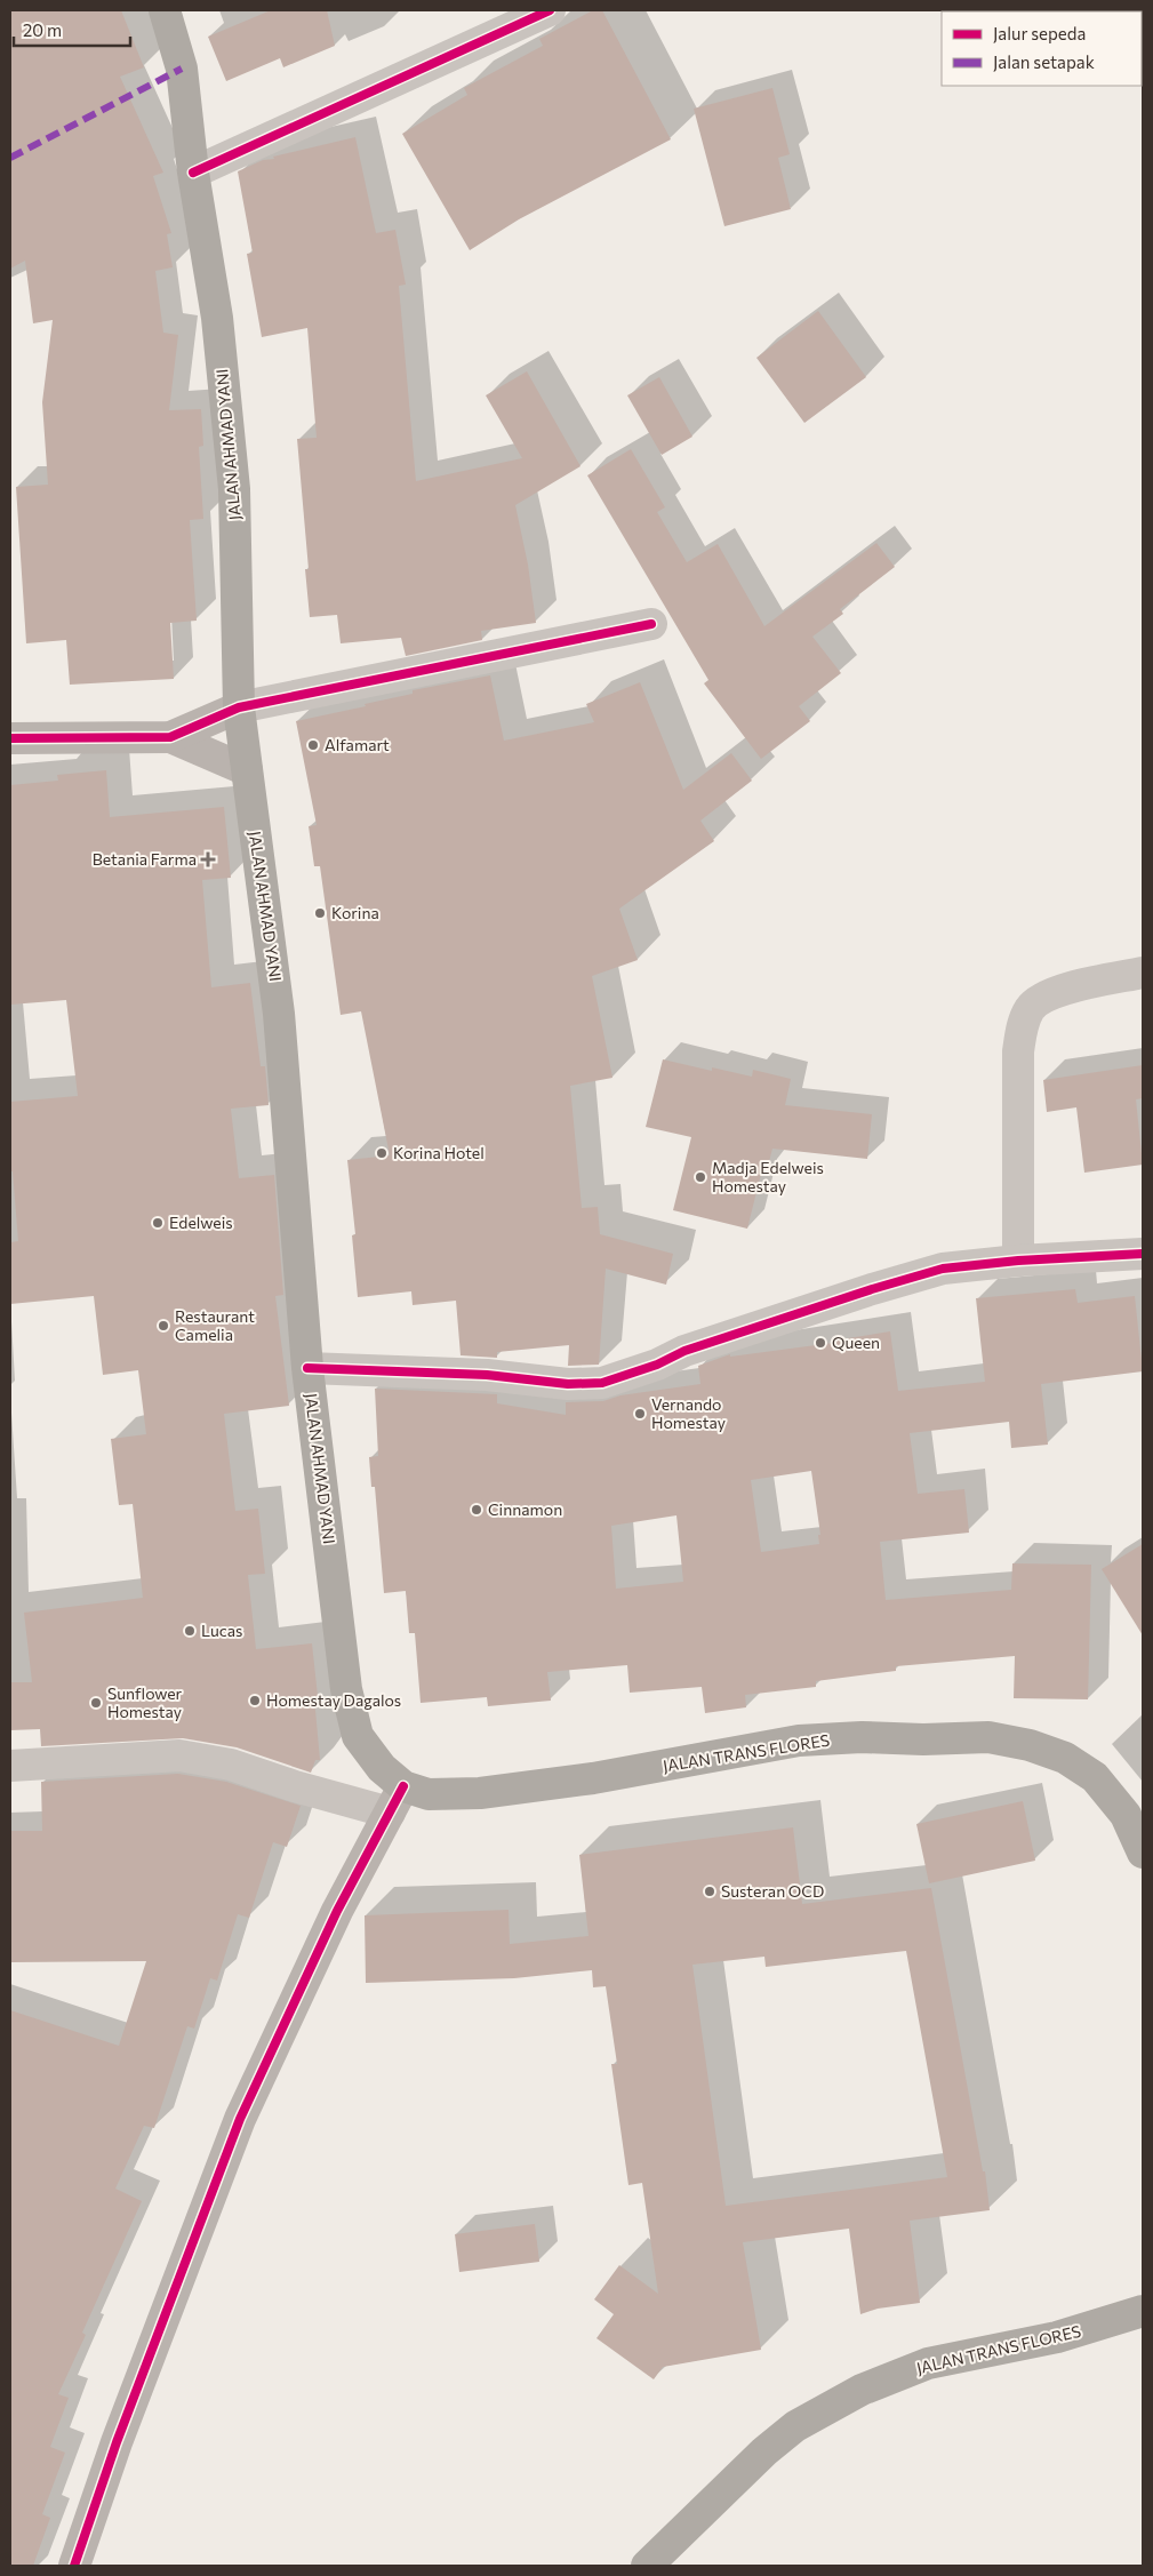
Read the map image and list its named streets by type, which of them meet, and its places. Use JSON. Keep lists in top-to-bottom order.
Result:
{
  "streets": {
    "highway": ["JALAN AHMAD YANI", "JALAN TRANS FLORES"]
  },
  "crossings": [
    ["JALAN AHMAD YANI", "JALAN TRANS FLORES"]
  ],
  "places": {
    "other": [
      "Alfamart",
      "Korina",
      "Korina Hotel",
      "Madja Edelweis Homestay",
      "Edelweis",
      "Restaurant Camelia",
      "Queen",
      "Vernando Homestay",
      "Cinnamon",
      "Lucas",
      "Homestay Dagalos",
      "Sunflower Homestay",
      "Susteran OCD"
    ],
    "health": ["Betania Farma"]
  },
  "legend": ["Jalur sepeda", "Jalan setapak"],
  "scale_bar": "20 m"
}
